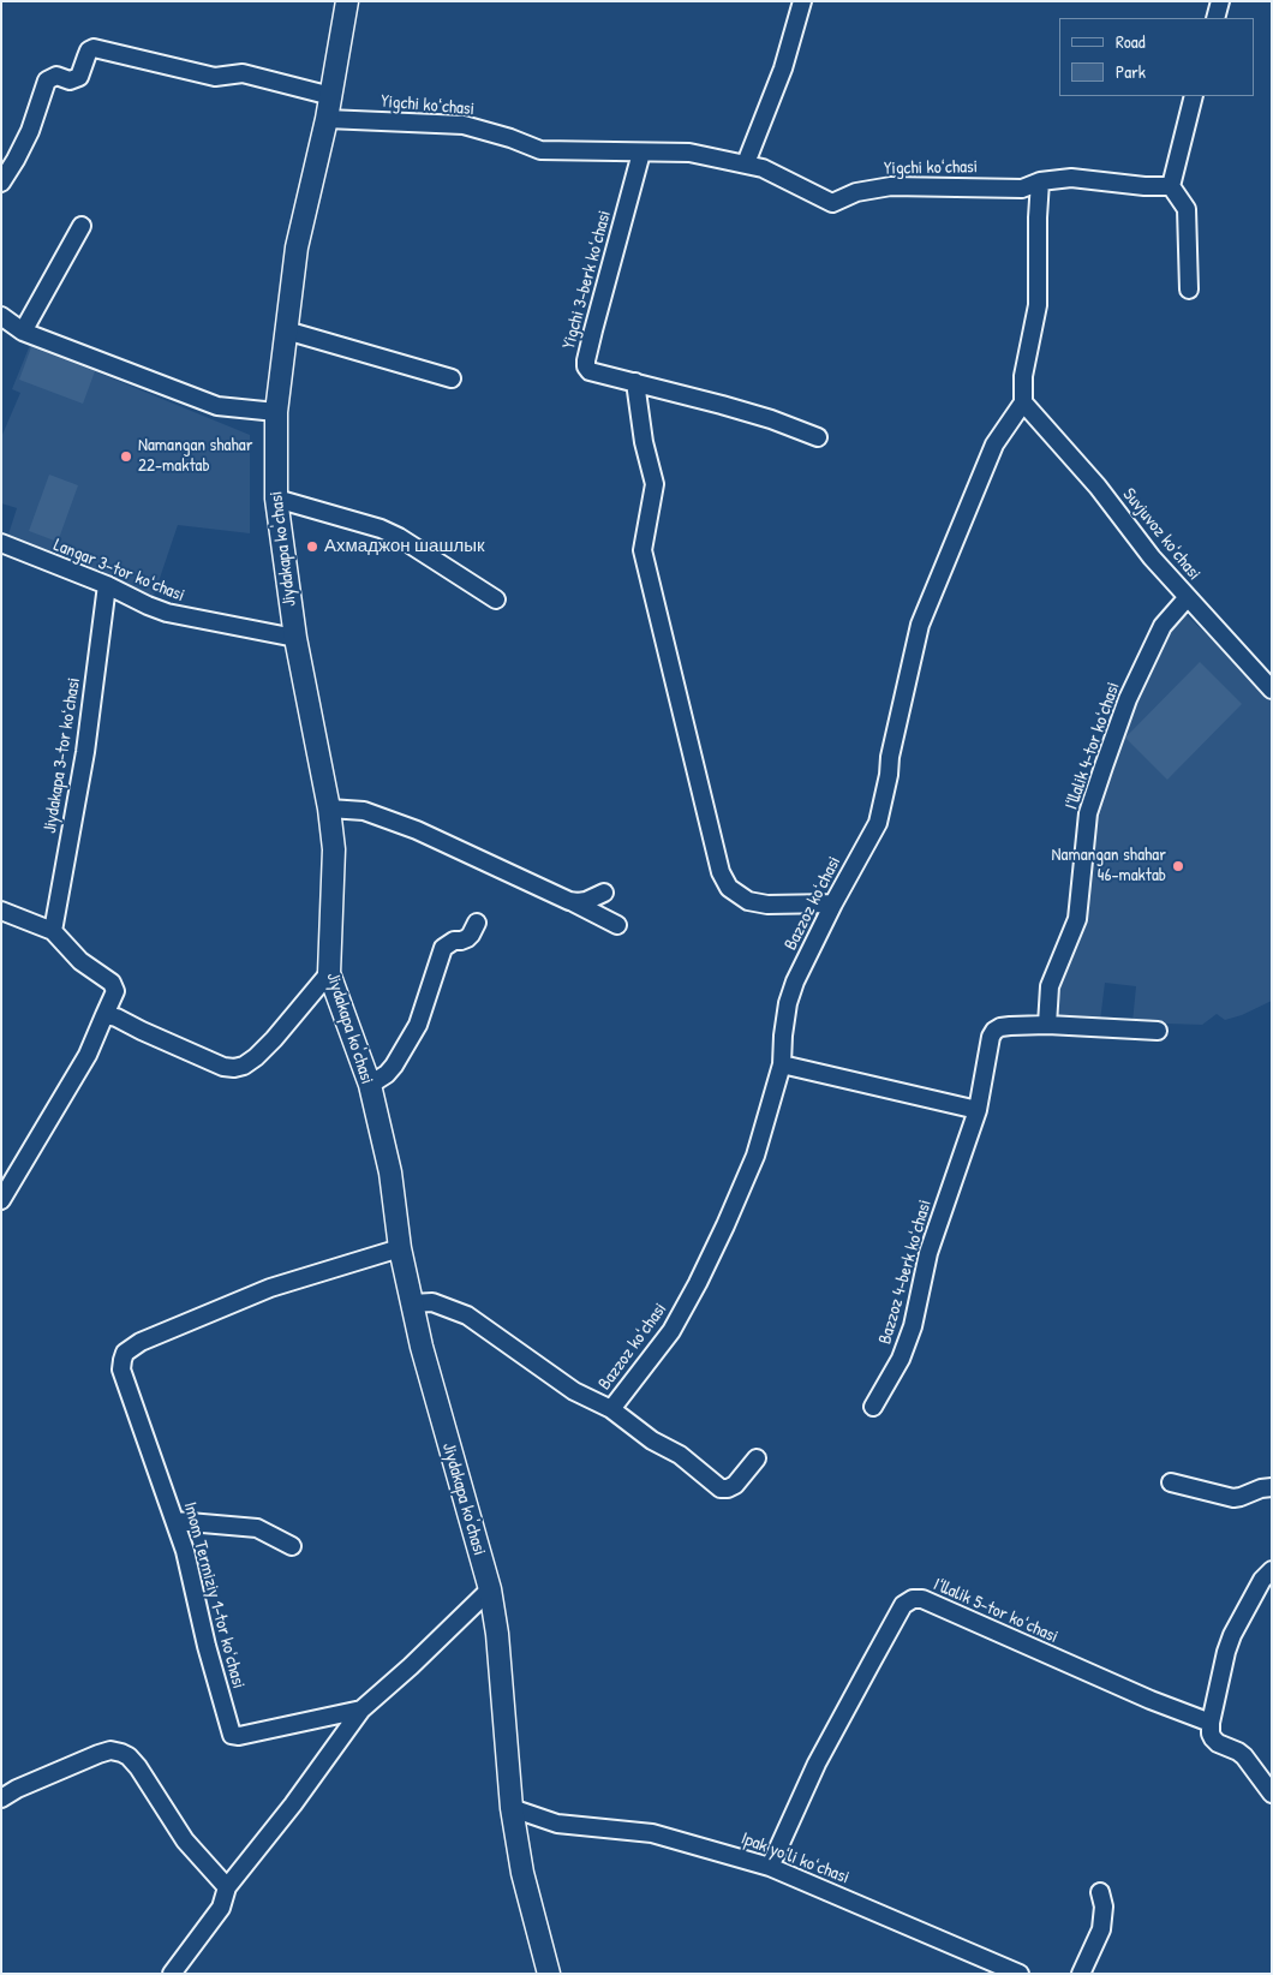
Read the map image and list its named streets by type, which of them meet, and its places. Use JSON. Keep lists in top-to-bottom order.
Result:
{
  "streets": {
    "street": [
      "Yigchi koʻchasi",
      "Yigchi 3-berk koʻchasi",
      "Suvjuvoz koʻchasi",
      "Jiydakapa ko'chasi",
      "Langar 3-tor koʻchasi",
      "Iʻllalik 4-tor koʻchasi",
      "Jiydakapa 3-tor koʻchasi",
      "Bazzoz koʻchasi",
      "Bazzoz 4-berk koʻchasi",
      "Imom Termiziy 1-tor koʻchasi",
      "Iʻllalik 5-tor koʻchasi",
      "Ipak yoʻli koʻchasi"
    ]
  },
  "crossings": [
    ["Yigchi koʻchasi", "Yigchi 3-berk koʻchasi"],
    ["Yigchi koʻchasi", "Jiydakapa ko'chasi"],
    ["Suvjuvoz koʻchasi", "Iʻllalik 4-tor koʻchasi"],
    ["Suvjuvoz koʻchasi", "Bazzoz koʻchasi"],
    ["Jiydakapa ko'chasi", "Langar 3-tor koʻchasi"],
    ["Jiydakapa ko'chasi", "Imom Termiziy 1-tor koʻchasi"],
    ["Jiydakapa ko'chasi", "Ipak yoʻli koʻchasi"],
    ["Langar 3-tor koʻchasi", "Jiydakapa 3-tor koʻchasi"],
    ["Iʻllalik 4-tor koʻchasi", "Bazzoz 4-berk koʻchasi"],
    ["Iʻllalik 5-tor koʻchasi", "Ipak yoʻli koʻchasi"]
  ],
  "places": ["Namangan shahar 22-maktab", "Ахмаджон шашлык", "Namangan shahar 46-maktab"],
  "legend": ["Road", "Park"]
}
